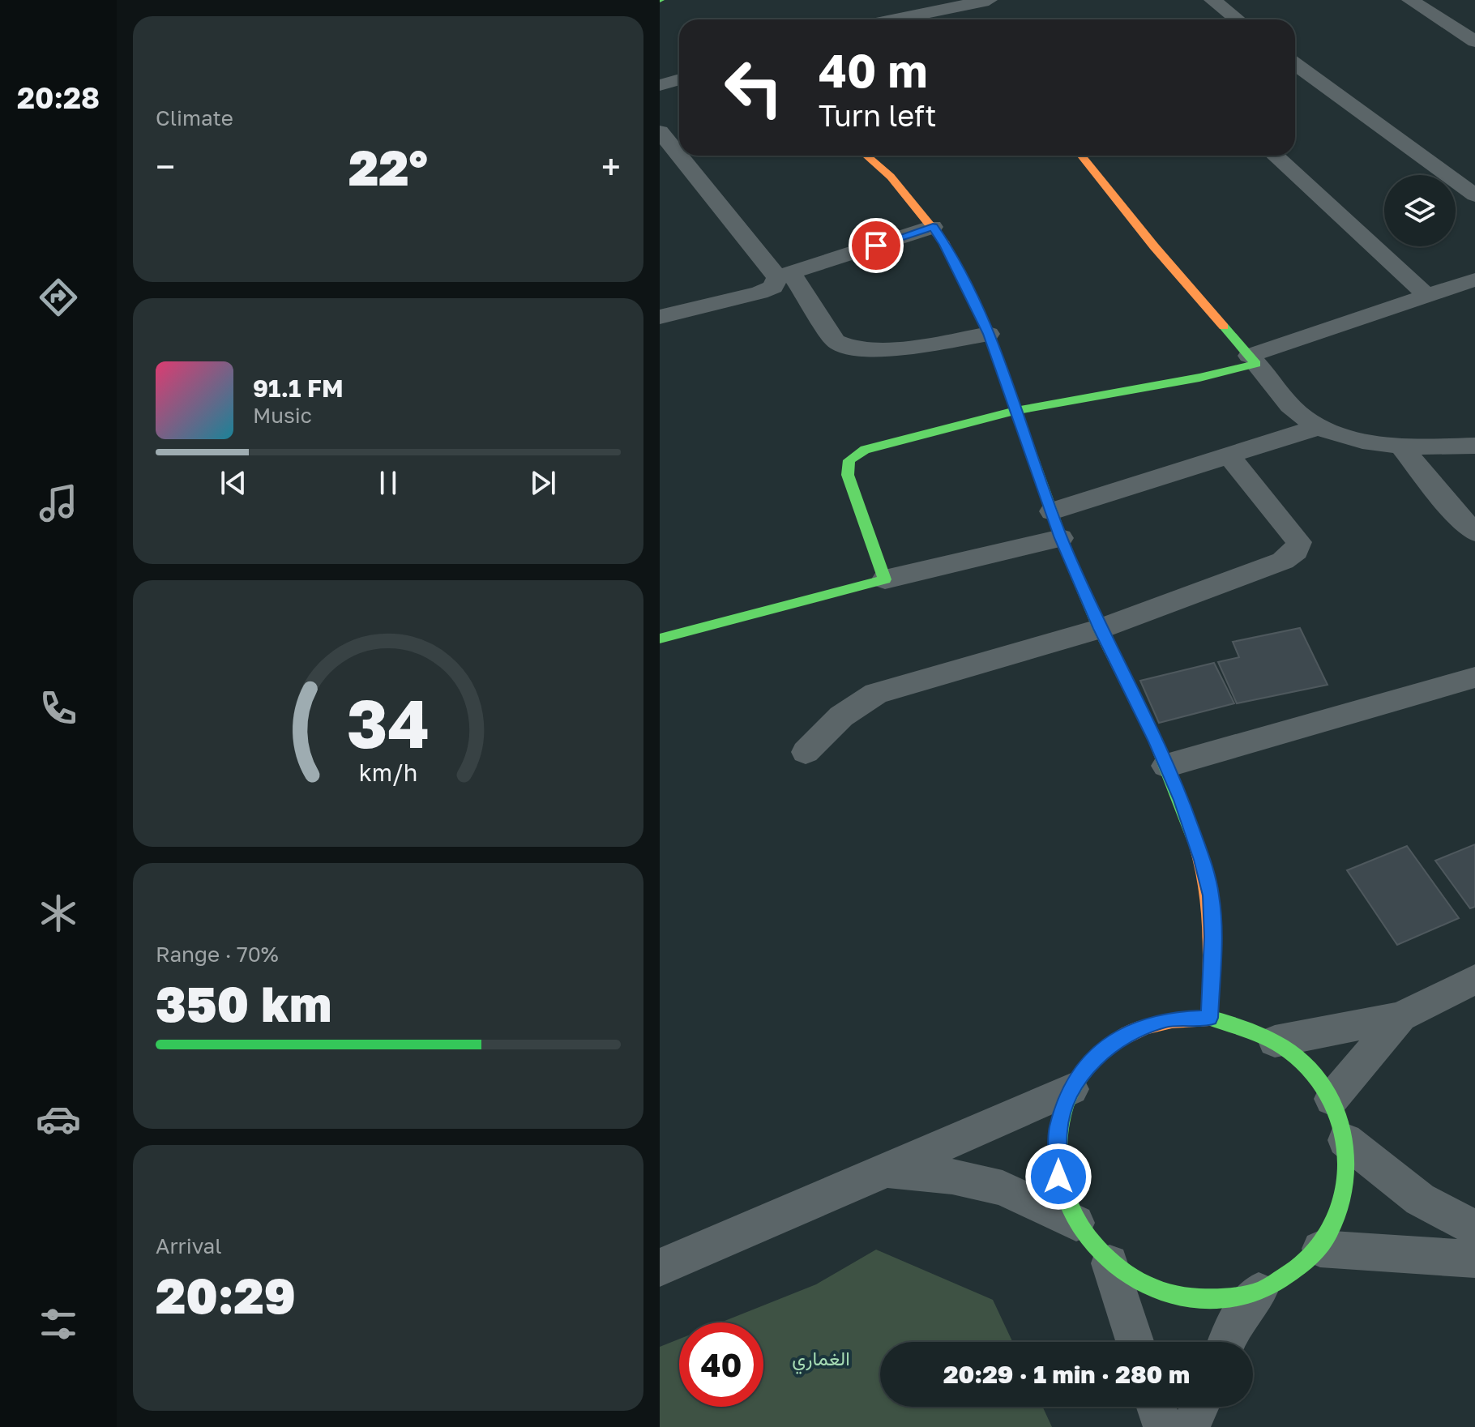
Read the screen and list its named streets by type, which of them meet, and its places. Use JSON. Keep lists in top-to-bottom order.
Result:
{
  "parks": ["الغماري"],
  "page": {
    "tabs": "20:28",
    "tile": [
      "Climate",
      ["Range · 70%", "350 km"],
      ["Arrival", "20:29"]
    ],
    "turn": ["40 m", "Turn left"],
    "heat": ["−", "22°", "+"],
    "song": ["91.1 FM", "Music"],
    "limit": "40",
    "trip": "20:29 · 1 min · 280 m",
    "gauge": ["34", "km/h"]
  }
}
